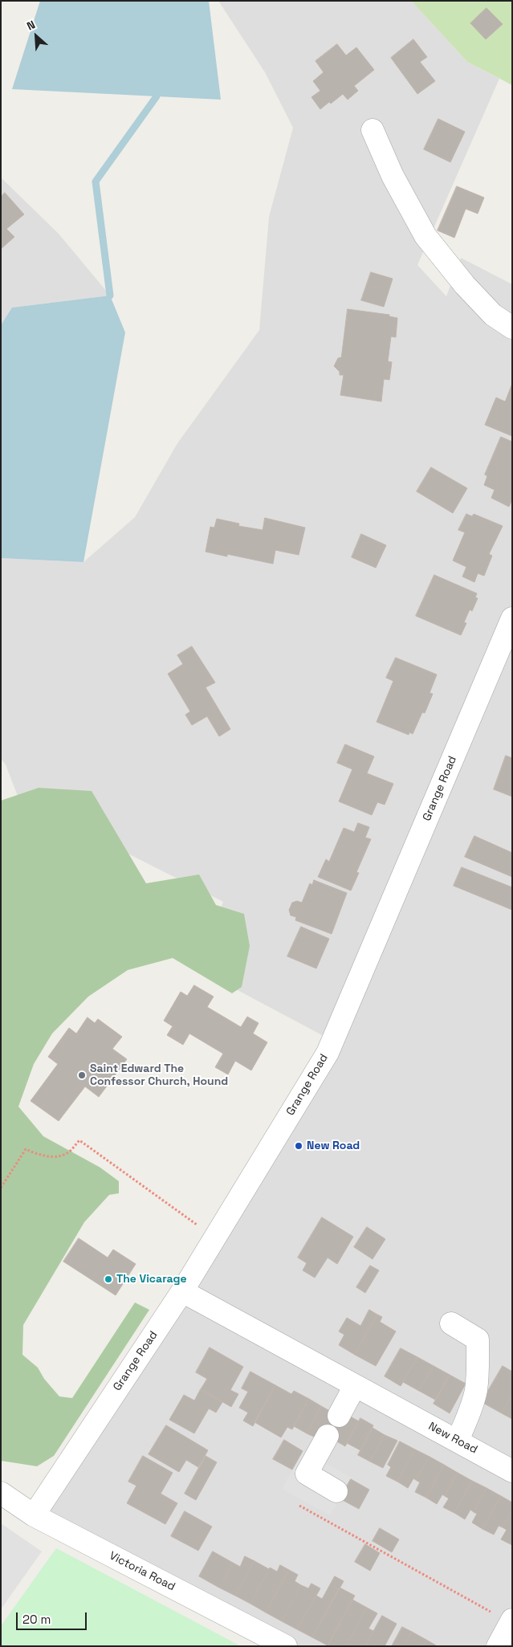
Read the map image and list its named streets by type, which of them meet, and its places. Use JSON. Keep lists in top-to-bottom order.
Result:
{
  "streets": {
    "street": ["Grange Road", "New Road", "Victoria Road"]
  },
  "crossings": [
    ["Grange Road", "New Road"],
    ["Grange Road", "Victoria Road"]
  ],
  "places": ["Saint Edward The Confessor Church, Hound", "New Road", "The Vicarage"],
  "scale_bar": "20 m",
  "north": "top left"
}
